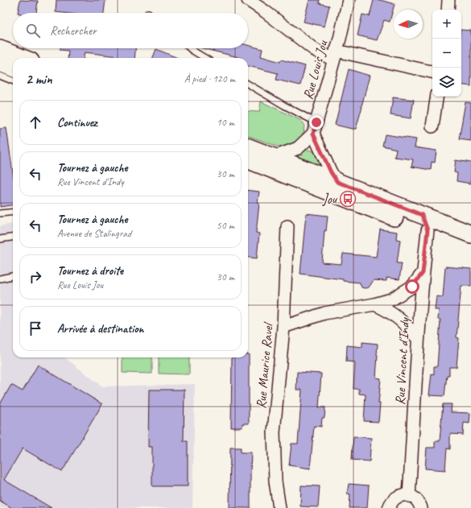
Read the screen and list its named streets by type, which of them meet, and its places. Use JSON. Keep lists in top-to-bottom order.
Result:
{
  "streets": {
    "street": ["Rue Louis Jou", "Rue Vincent d'Indy", "Rue Maurice Ravel"]
  },
  "places": {
    "bus stop": ["Jou"]
  },
  "north": "left",
  "page": {
    "map_buttons": ["+", "−"],
    "search": "Rechercher",
    "heading": ["2 min", "À pied · 120 m"],
    "list": [
      ["Continuez", "10 m"],
      ["Tournez à gauche", "Rue Vincent d'Indy", "30 m"],
      ["Tournez à gauche", "Avenue de Stalingrad", "50 m"],
      ["Tournez à droite", "Rue Louis Jou", "30 m"],
      "Arrivée à destination"
    ]
  }
}
